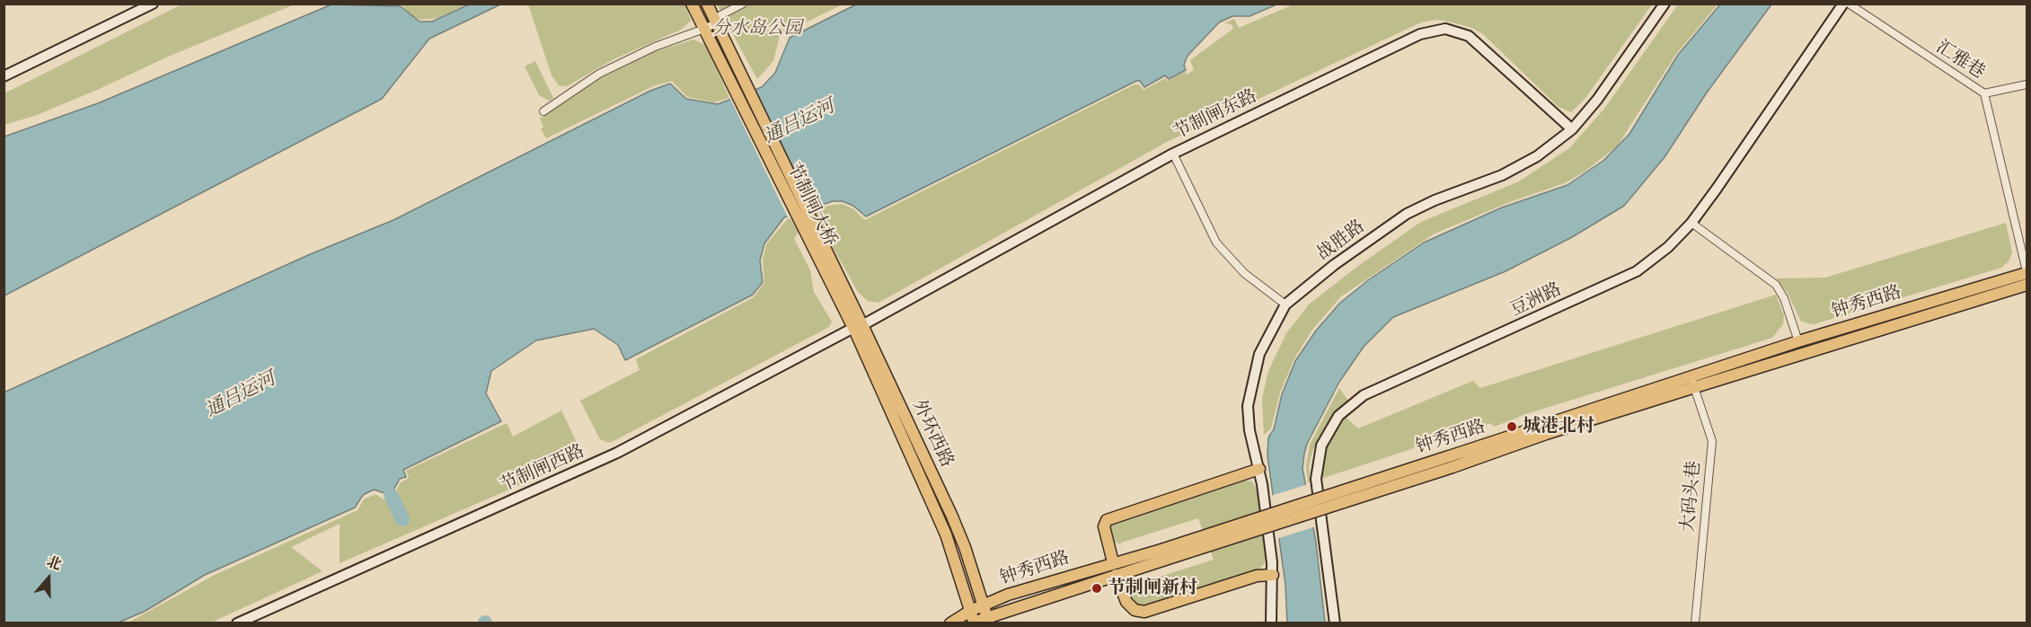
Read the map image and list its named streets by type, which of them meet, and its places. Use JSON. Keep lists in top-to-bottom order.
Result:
{
  "streets": {
    "main road": ["节制闸大桥", "钟秀西路", "外环西路"],
    "street": [
      "汇雅巷",
      "节制闸东路",
      "战胜路",
      "豆洲路",
      "节制闸西路",
      "大码头巷"
    ]
  },
  "crossings": [
    ["汇雅巷", "钟秀西路"],
    ["节制闸东路", "战胜路"],
    ["节制闸东路", "外环西路"],
    ["节制闸东路", "节制闸西路"],
    ["节制闸大桥", "外环西路"],
    ["钟秀西路", "外环西路"],
    ["钟秀西路", "大码头巷"],
    ["外环西路", "节制闸西路"]
  ],
  "water": ["通吕运河"],
  "parks": ["分水岛公园"],
  "places": ["城港北村", "节制闸新村"],
  "north": "top"
}
